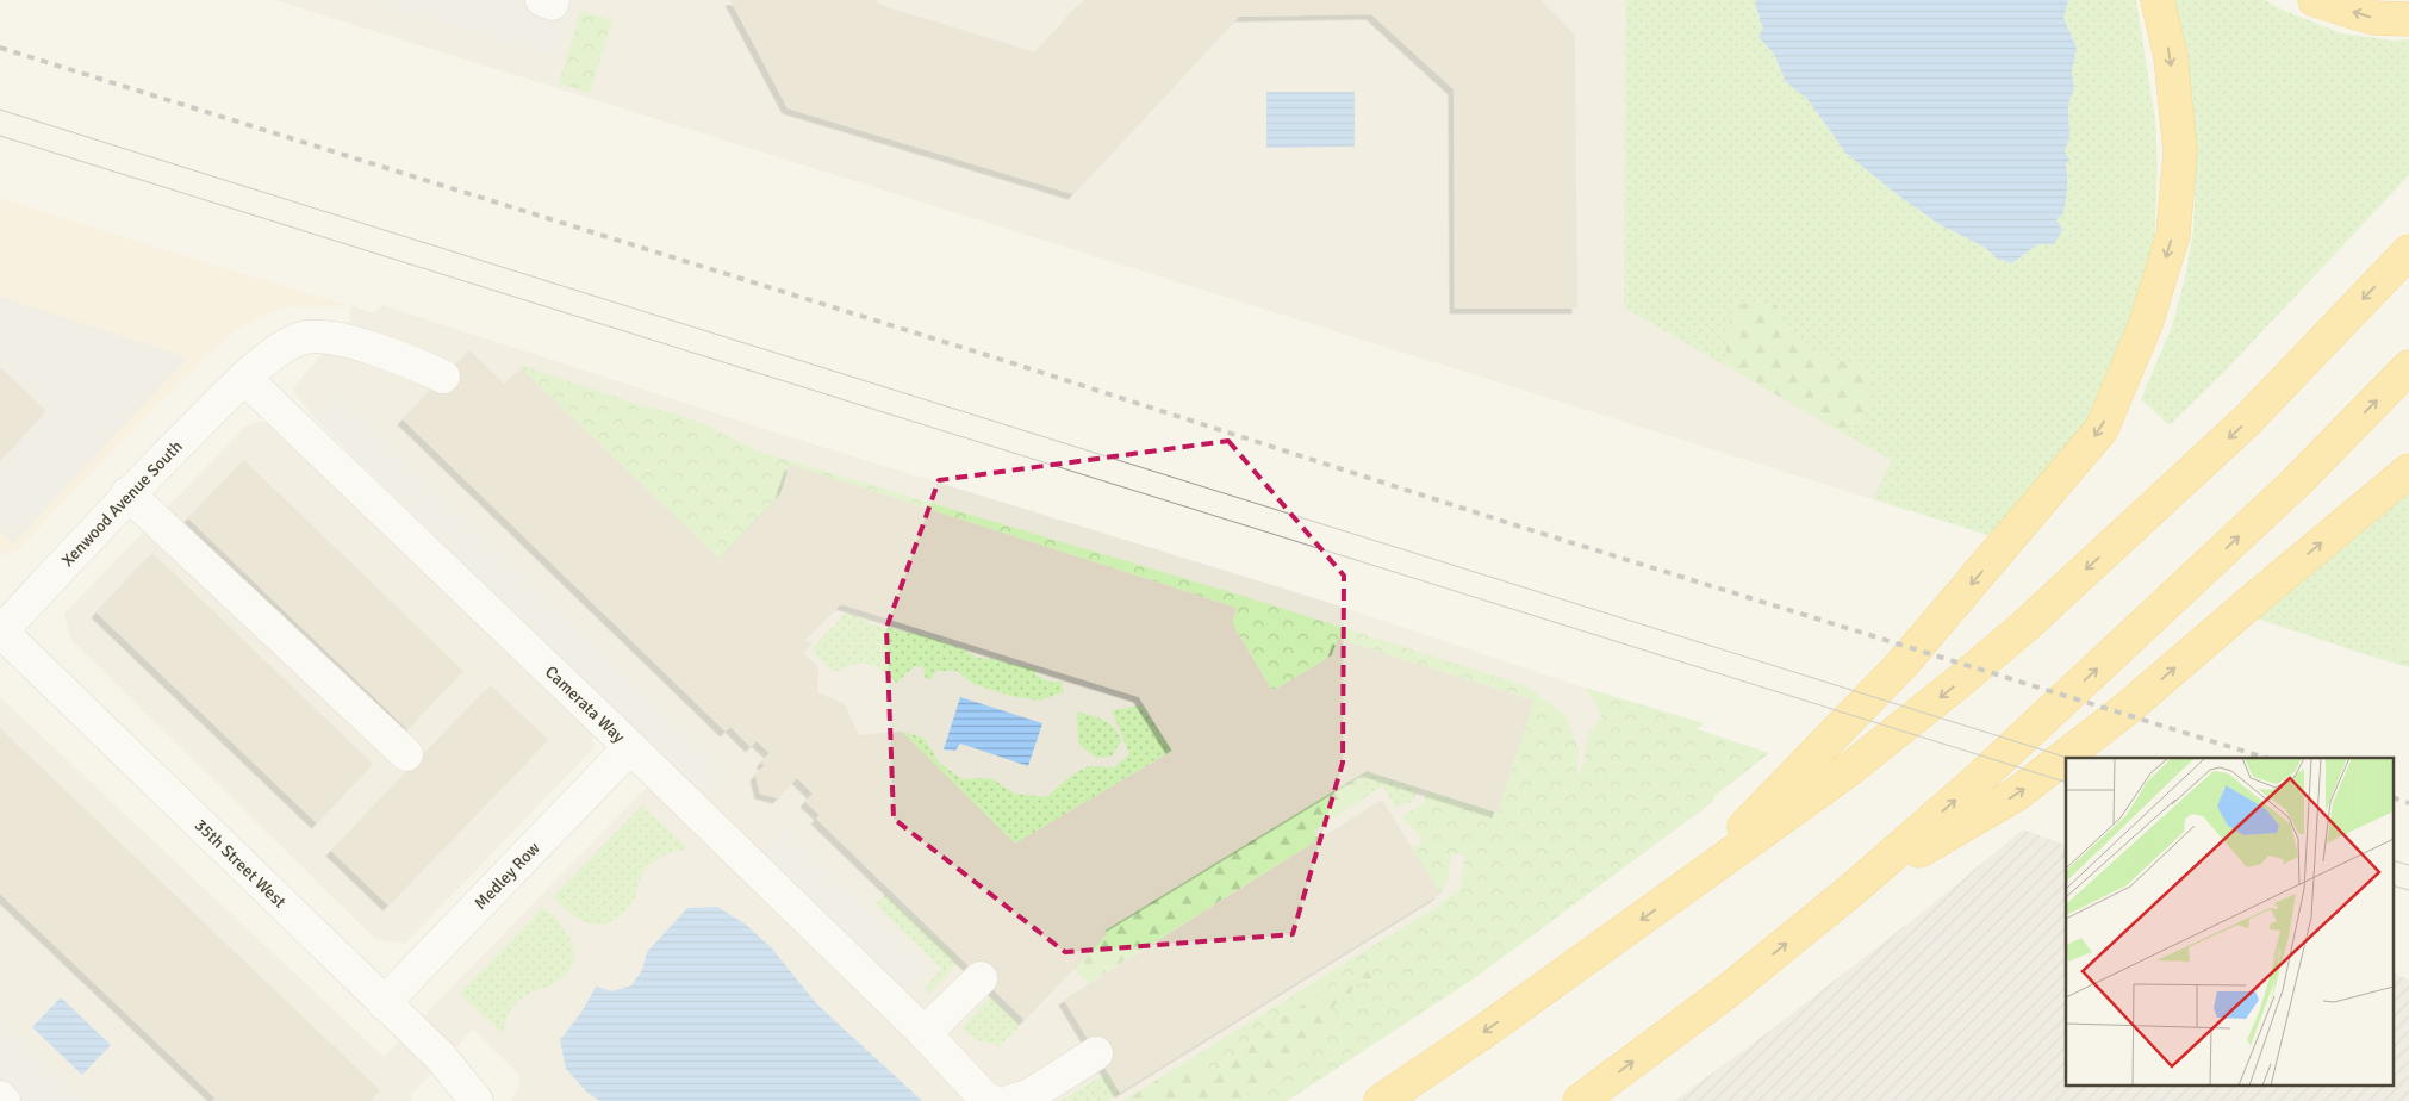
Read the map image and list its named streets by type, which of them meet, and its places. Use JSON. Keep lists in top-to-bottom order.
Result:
{
  "streets": {
    "street": [
      "Xenwood Avenue South",
      "Camerata Way",
      "35th Street West",
      "Medley Row"
    ]
  },
  "crossings": [
    ["Xenwood Avenue South", "Camerata Way"],
    ["Xenwood Avenue South", "35th Street West"],
    ["Camerata Way", "Medley Row"],
    ["35th Street West", "Medley Row"]
  ]
}
